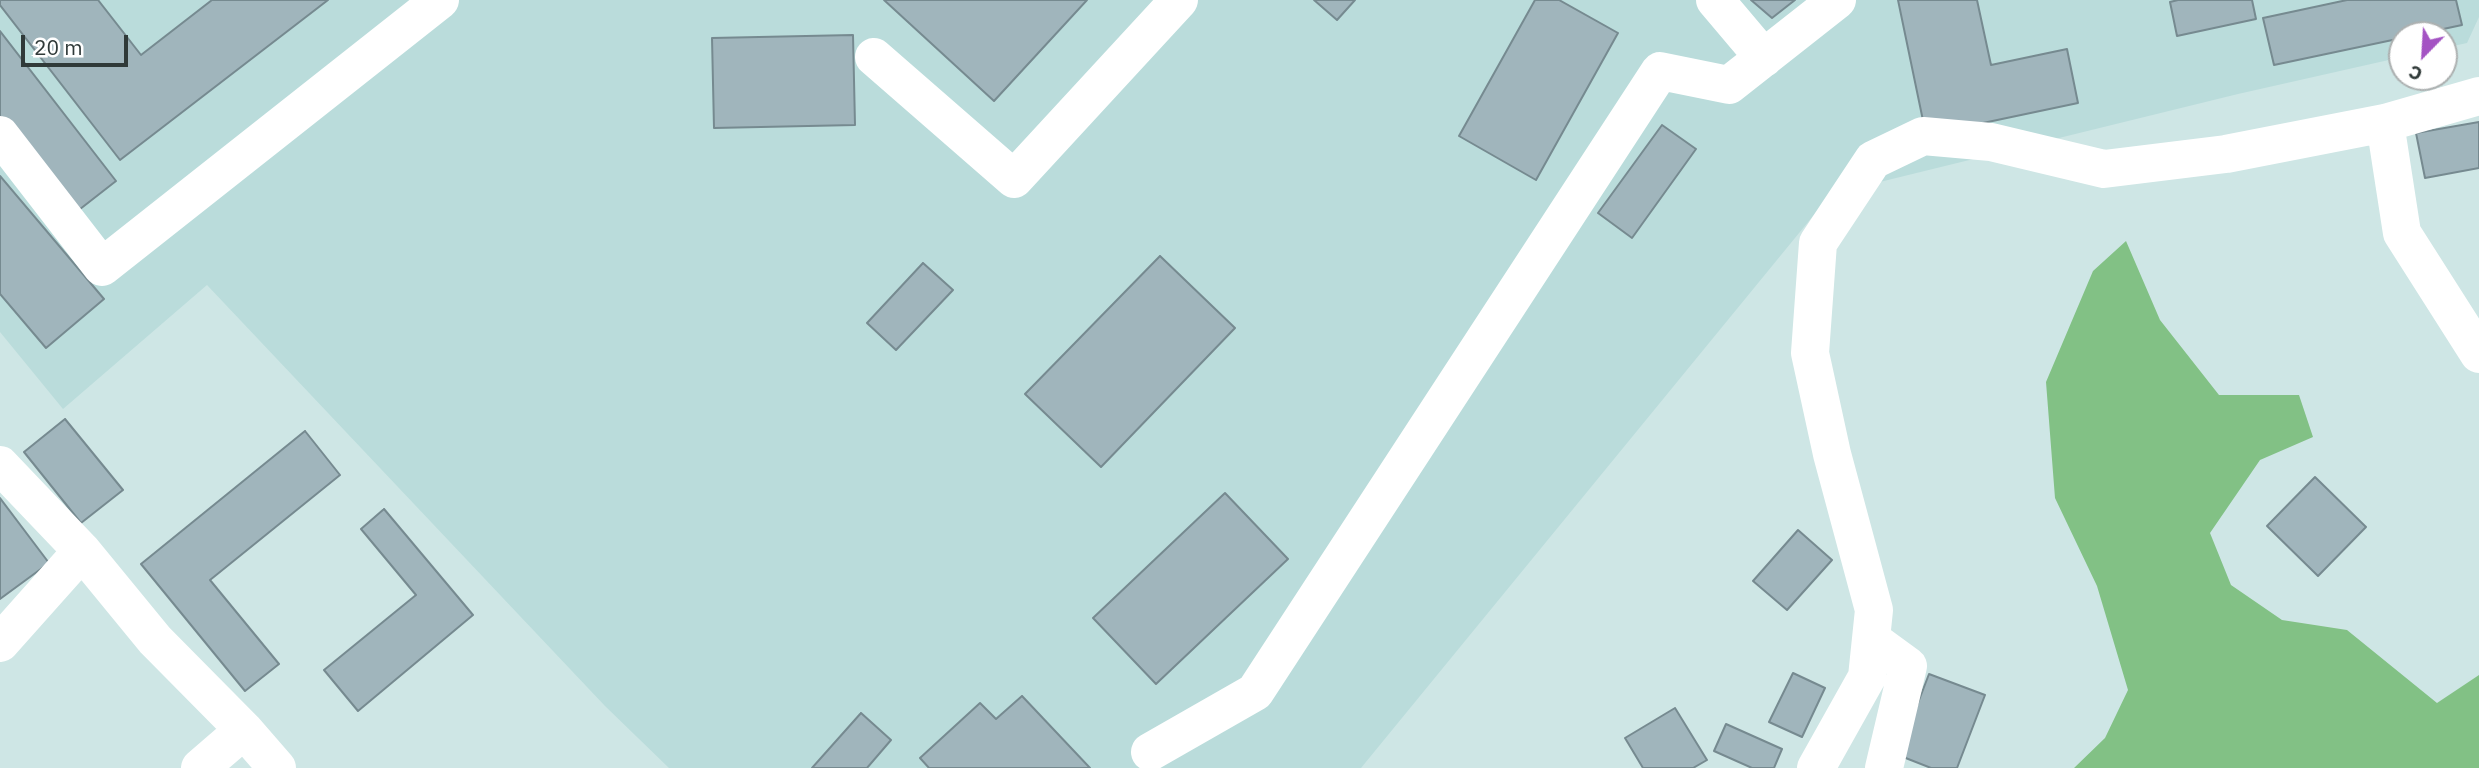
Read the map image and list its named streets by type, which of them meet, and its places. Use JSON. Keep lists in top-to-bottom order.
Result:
{
  "scale_bar": "20 m",
  "north": "bottom left"
}
